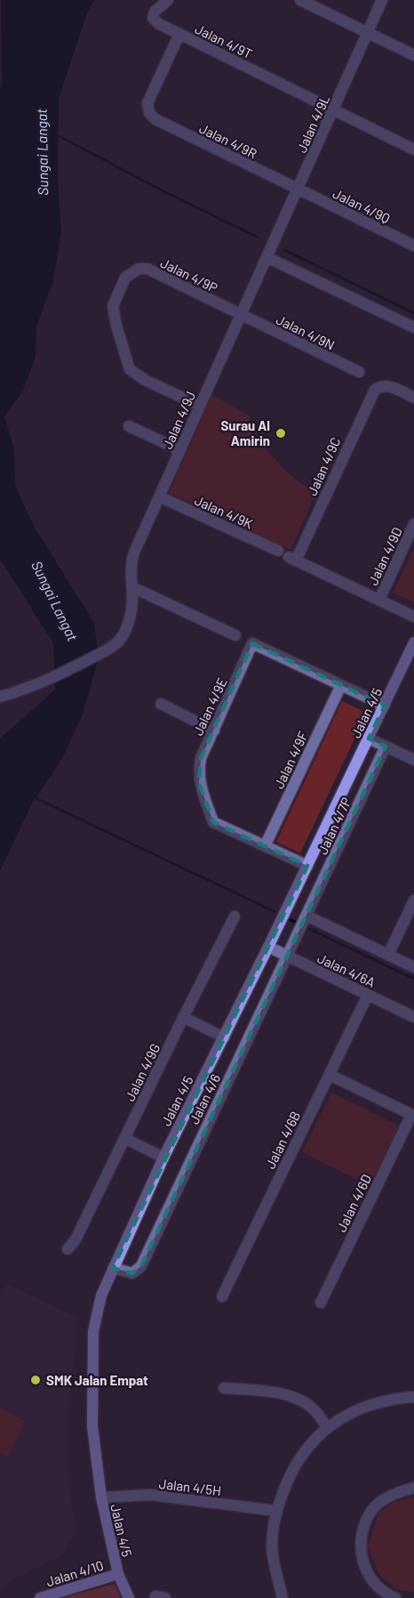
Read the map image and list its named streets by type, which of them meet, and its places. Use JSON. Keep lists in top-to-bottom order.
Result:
{
  "streets": {
    "street": [
      "Jalan 4/9T",
      "Jalan 4/9L",
      "Jalan 4/9R",
      "Jalan 4/9Q",
      "Jalan 4/9P",
      "Jalan 4/9N",
      "Jalan 4/9J",
      "Jalan 4/9C",
      "Jalan 4/9K",
      "Jalan 4/9D",
      "Jalan 4/9E",
      "Jalan 4/5",
      "Jalan 4/9F",
      "Jalan 4/7P",
      "Jalan 4/6A",
      "Jalan 4/9G",
      "Jalan 4/6",
      "Jalan 4/6B",
      "Jalan 4/6D",
      "Jalan 4/5H",
      "Jalan 4/10"
    ]
  },
  "crossings": [
    ["Jalan 4/9T", "Jalan 4/9L"],
    ["Jalan 4/9T", "Jalan 4/9R"],
    ["Jalan 4/9L", "Jalan 4/9R"],
    ["Jalan 4/9L", "Jalan 4/9Q"],
    ["Jalan 4/9L", "Jalan 4/9J"],
    ["Jalan 4/9R", "Jalan 4/9Q"],
    ["Jalan 4/9P", "Jalan 4/9N"],
    ["Jalan 4/9P", "Jalan 4/9J"],
    ["Jalan 4/9N", "Jalan 4/9J"],
    ["Jalan 4/9J", "Jalan 4/9K"],
    ["Jalan 4/9C", "Jalan 4/9D"],
    ["Jalan 4/9E", "Jalan 4/5"],
    ["Jalan 4/9E", "Jalan 4/9F"],
    ["Jalan 4/5", "Jalan 4/6A"],
    ["Jalan 4/5", "Jalan 4/6"],
    ["Jalan 4/5", "Jalan 4/5H"],
    ["Jalan 4/5", "Jalan 4/10"],
    ["Jalan 4/7P", "Jalan 4/6"],
    ["Jalan 4/6A", "Jalan 4/6"],
    ["Jalan 4/6A", "Jalan 4/6B"]
  ],
  "water": ["Sungai Langat"],
  "places": ["Surau Al Amirin", "SMK Jalan Empat"]
}
